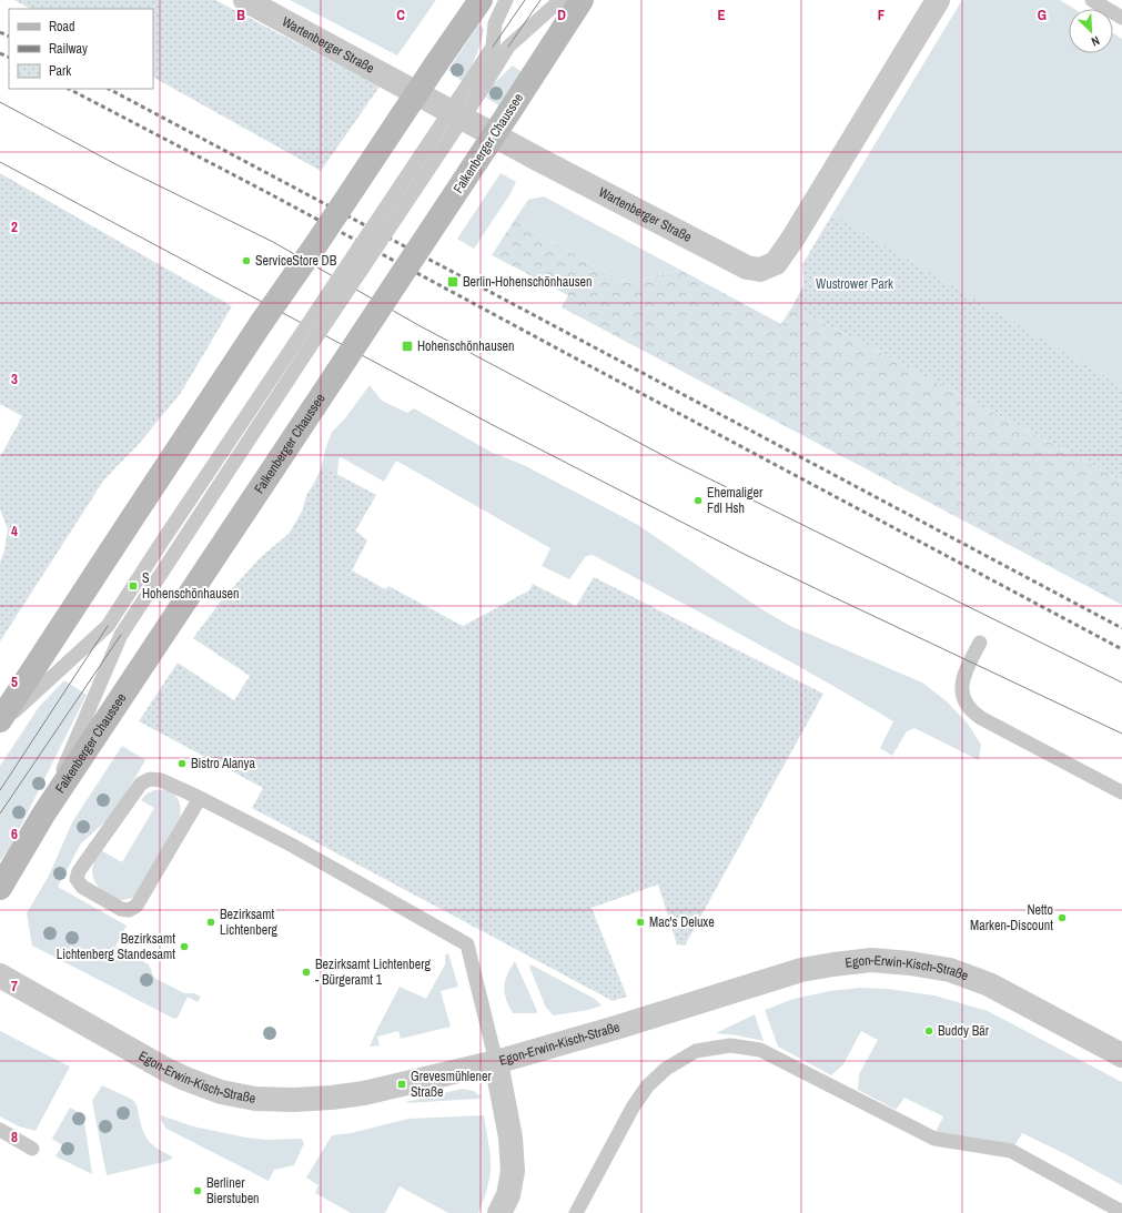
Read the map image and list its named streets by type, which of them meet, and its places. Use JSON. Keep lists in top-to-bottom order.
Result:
{
  "streets": {
    "main road": ["Falkenberger Chaussee"],
    "street": ["Wartenberger Straße", "Egon-Erwin-Kisch-Straße"]
  },
  "parks": ["Wustrower Park"],
  "places": {
    "other": [
      "ServiceStore DB",
      "Ehemaliger Fdl Hsh",
      "Bistro Alanya",
      "Netto Marken-Discount",
      "Bezirksamt Lichtenberg",
      "Mac's Deluxe",
      "Bezirksamt Lichtenberg Standesamt",
      "Bezirksamt Lichtenberg - Bürgeramt 1",
      "Buddy Bär",
      "Berliner Bierstuben"
    ],
    "transit": [
      "Berlin-Hohenschönhausen",
      "Hohenschönhausen",
      "S Hohenschönhausen",
      "Grevesmühlener Straße"
    ]
  },
  "legend": ["Road", "Railway", "Park"],
  "north": "bottom right",
  "grid": {
    "columns": [
      "B",
      "C",
      "D",
      "E",
      "F",
      "G"
    ],
    "rows": [
      "2",
      "3",
      "4",
      "5",
      "6",
      "7",
      "8"
    ]
  }
}
